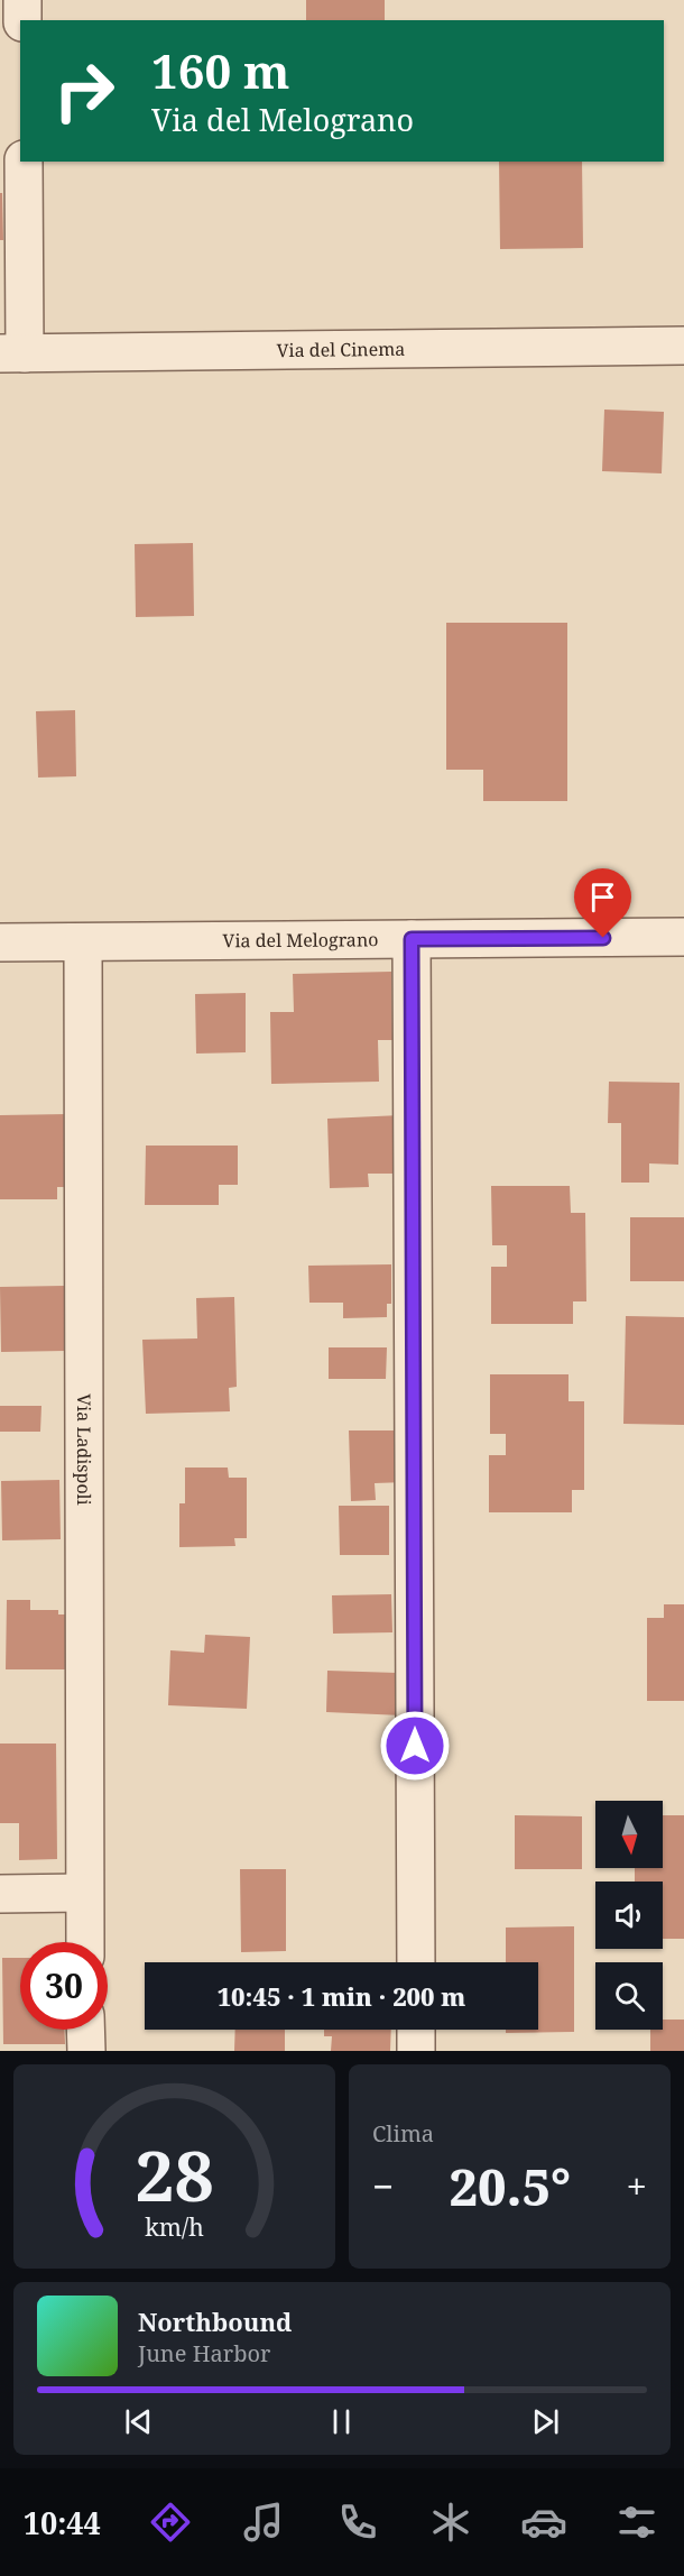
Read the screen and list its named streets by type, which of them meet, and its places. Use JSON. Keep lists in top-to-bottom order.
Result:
{
  "streets": {
    "street": ["Via del Cinema", "Via del Melograno", "Via Ladispoli"]
  },
  "crossings": [
    ["Via del Melograno", "Via Ladispoli"]
  ],
  "north": "bottom",
  "page": {
    "turn": ["160 m", "Via del Melograno"],
    "limit": "30",
    "trip": "10:45 · 1 min · 200 m",
    "tile": "Clima",
    "heat": ["−", "20.5°", "+"],
    "song": ["Northbound", "June Harbor"],
    "tabs": "10:44",
    "gauge": ["28", "km/h"]
  }
}
